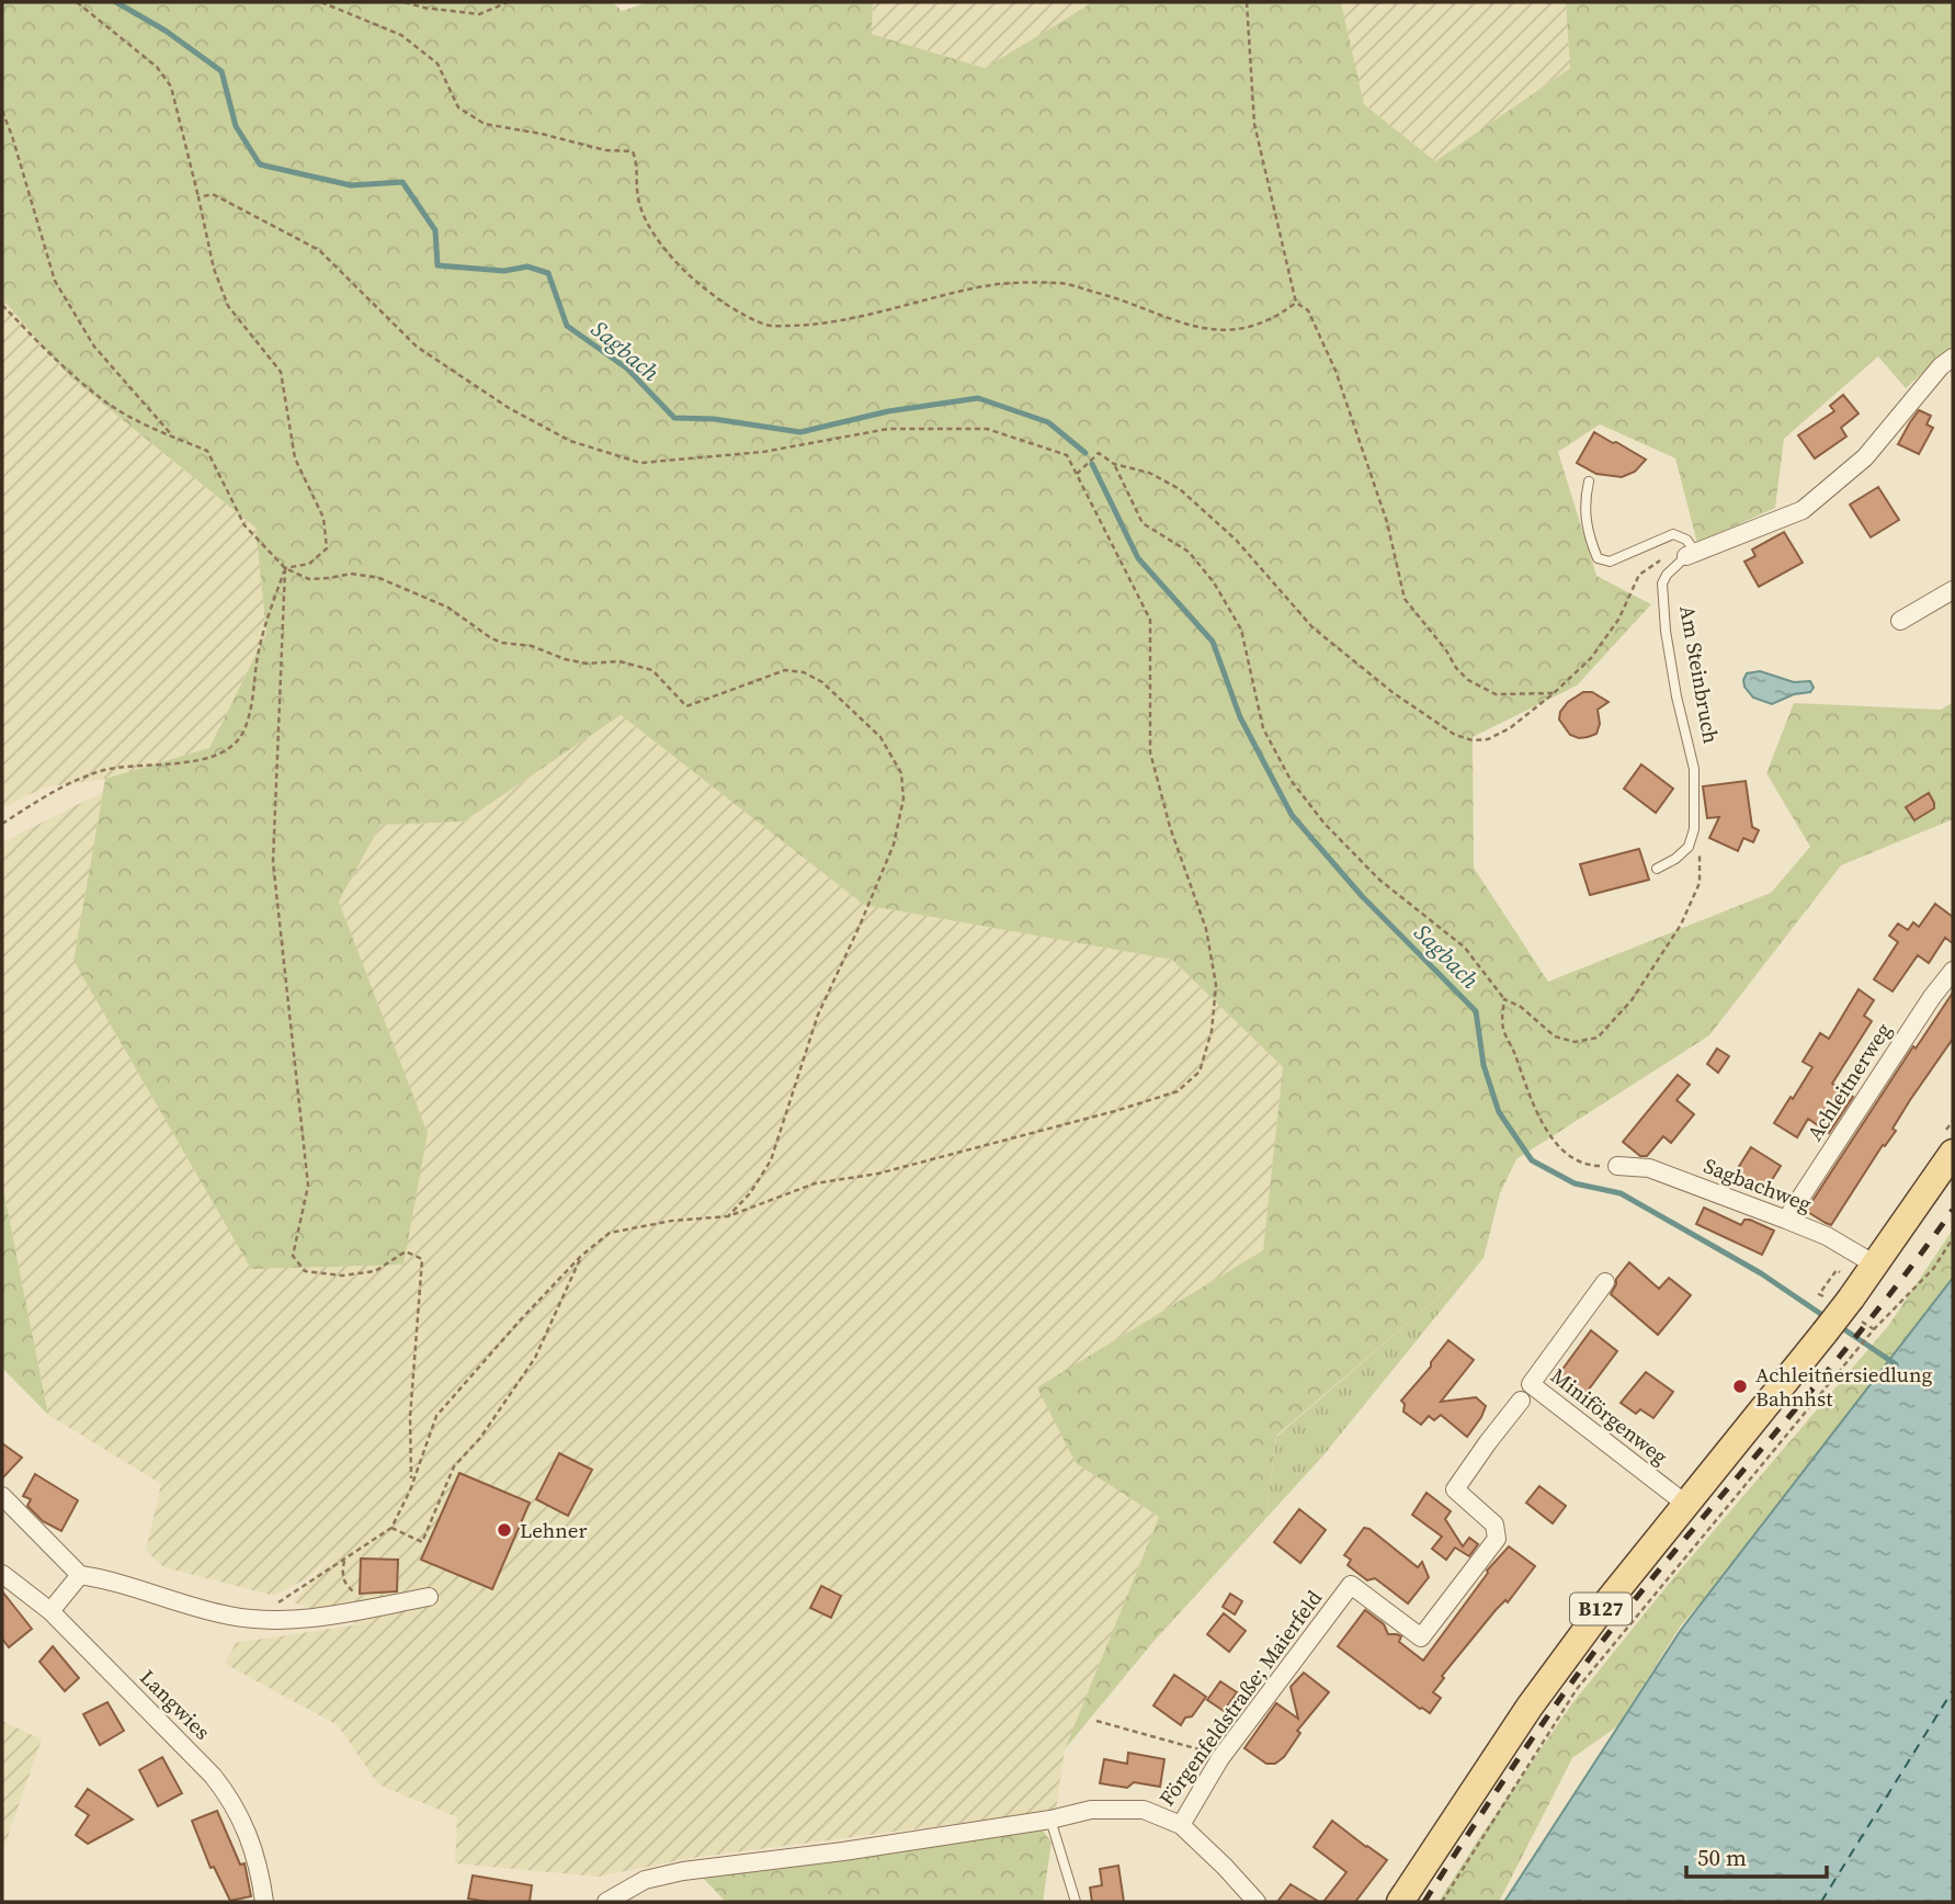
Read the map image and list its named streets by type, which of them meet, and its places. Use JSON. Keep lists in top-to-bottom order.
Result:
{
  "streets": {
    "main road": ["B127"],
    "street": [
      "Am Steinbruch",
      "Achleitnerweg",
      "Sagbachweg",
      "Miniförgenweg",
      "Förgenfeldstraße; Maierfeld",
      "Langwies"
    ]
  },
  "crossings": [
    ["Achleitnerweg", "Sagbachweg"],
    ["Sagbachweg", "B127"],
    ["Miniförgenweg", "B127"]
  ],
  "water": ["Sagbach"],
  "places": ["Achleitnersiedlung Bahnhst", "Lehner"],
  "scale_bar": "50 m"
}
